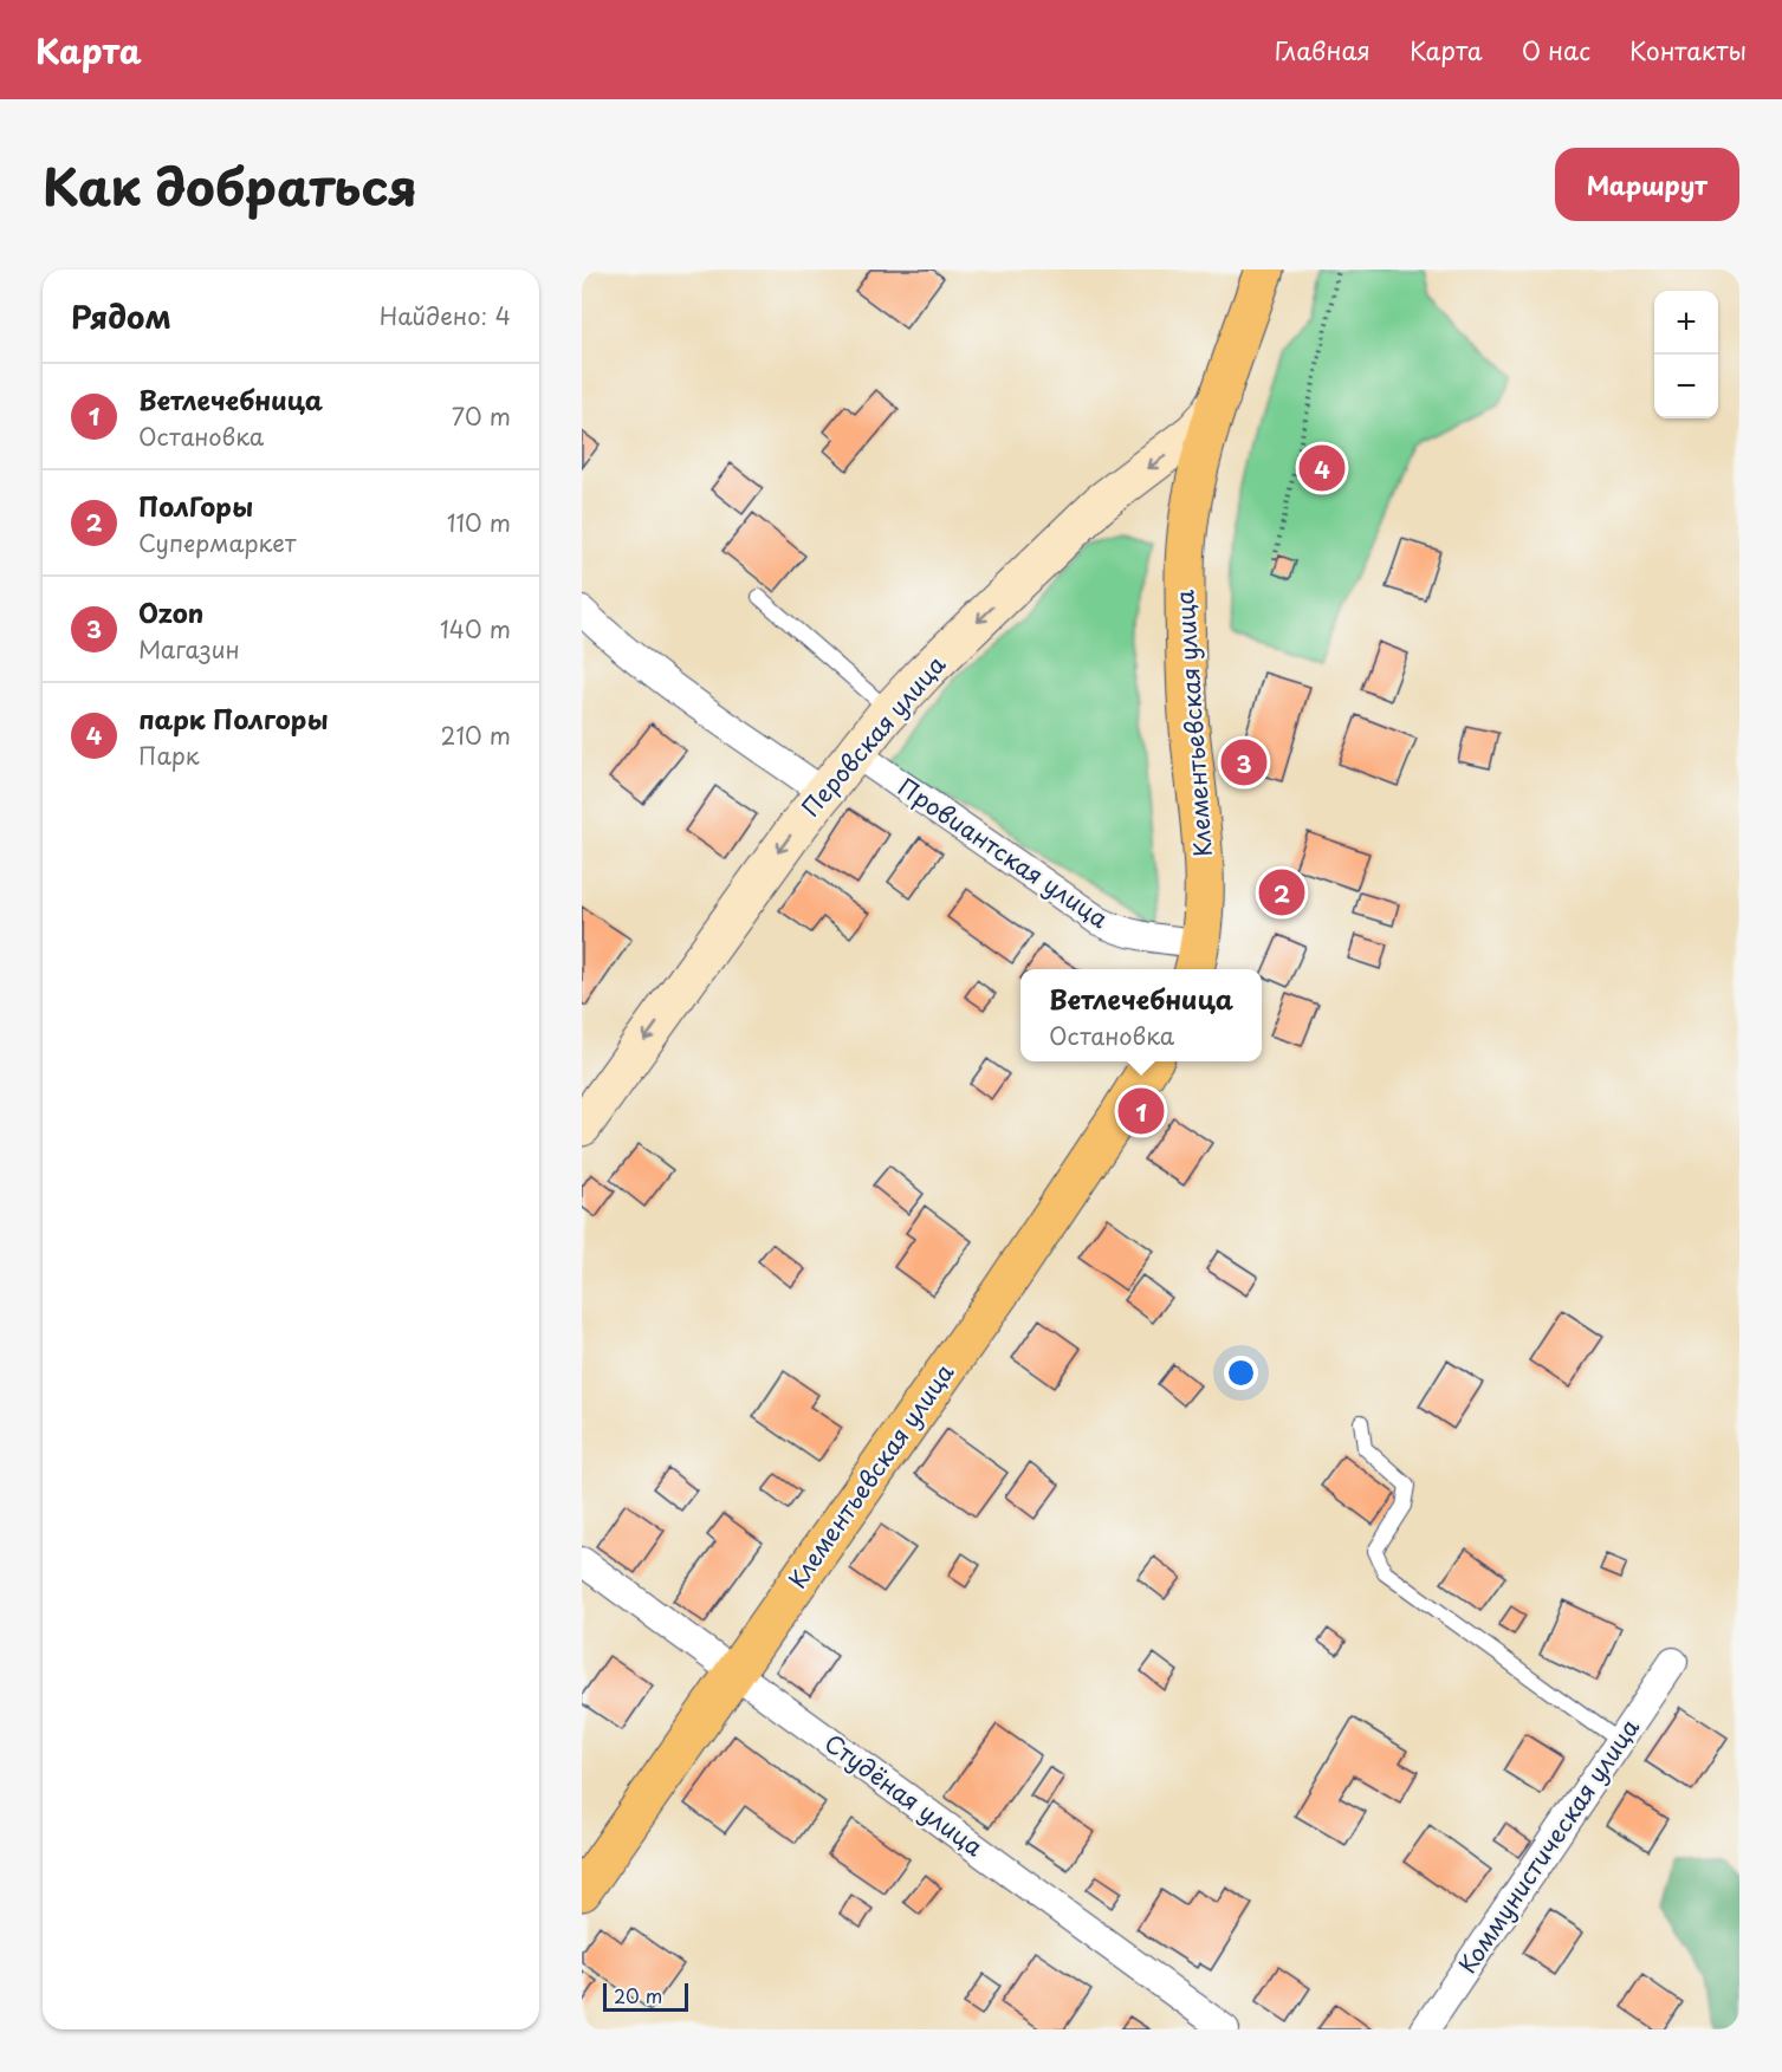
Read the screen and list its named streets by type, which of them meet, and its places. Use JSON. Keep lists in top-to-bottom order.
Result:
{
  "streets": {
    "main road": ["Клементьевская улица", "Перовская улица"],
    "street": ["Провиантская улица", "Студёная улица", "Коммунистическая улица"]
  },
  "crossings": [
    ["Клементьевская улица", "Перовская улица"],
    ["Клементьевская улица", "Провиантская улица"],
    ["Клементьевская улица", "Студёная улица"],
    ["Перовская улица", "Провиантская улица"]
  ],
  "one_way": ["Перовская улица"],
  "scale_bar": "20 m",
  "page": {
    "header": "Карта",
    "nav": [
      "Главная",
      "Карта",
      "О нас",
      "Контакты"
    ],
    "title": "Как добраться",
    "buttons": "Маршрут",
    "heading": ["Рядом", "Найдено: 4"],
    "map_buttons": ["+", "−"],
    "list": [
      {
        "mark": "1",
        "name": "Ветлечебница",
        "note": "Остановка",
        "value": "70 m"
      },
      {
        "mark": "2",
        "name": "ПолГоры",
        "note": "Супермаркет",
        "value": "110 m"
      },
      {
        "mark": "3",
        "name": "Ozon",
        "note": "Магазин",
        "value": "140 m"
      },
      {
        "mark": "4",
        "name": "парк Полгоры",
        "note": "Парк",
        "value": "210 m"
      }
    ],
    "pins": [
      "4",
      "3",
      "2",
      "1"
    ],
    "popup": ["Ветлечебница", "Остановка"],
    "scale": "20 m"
  }
}
